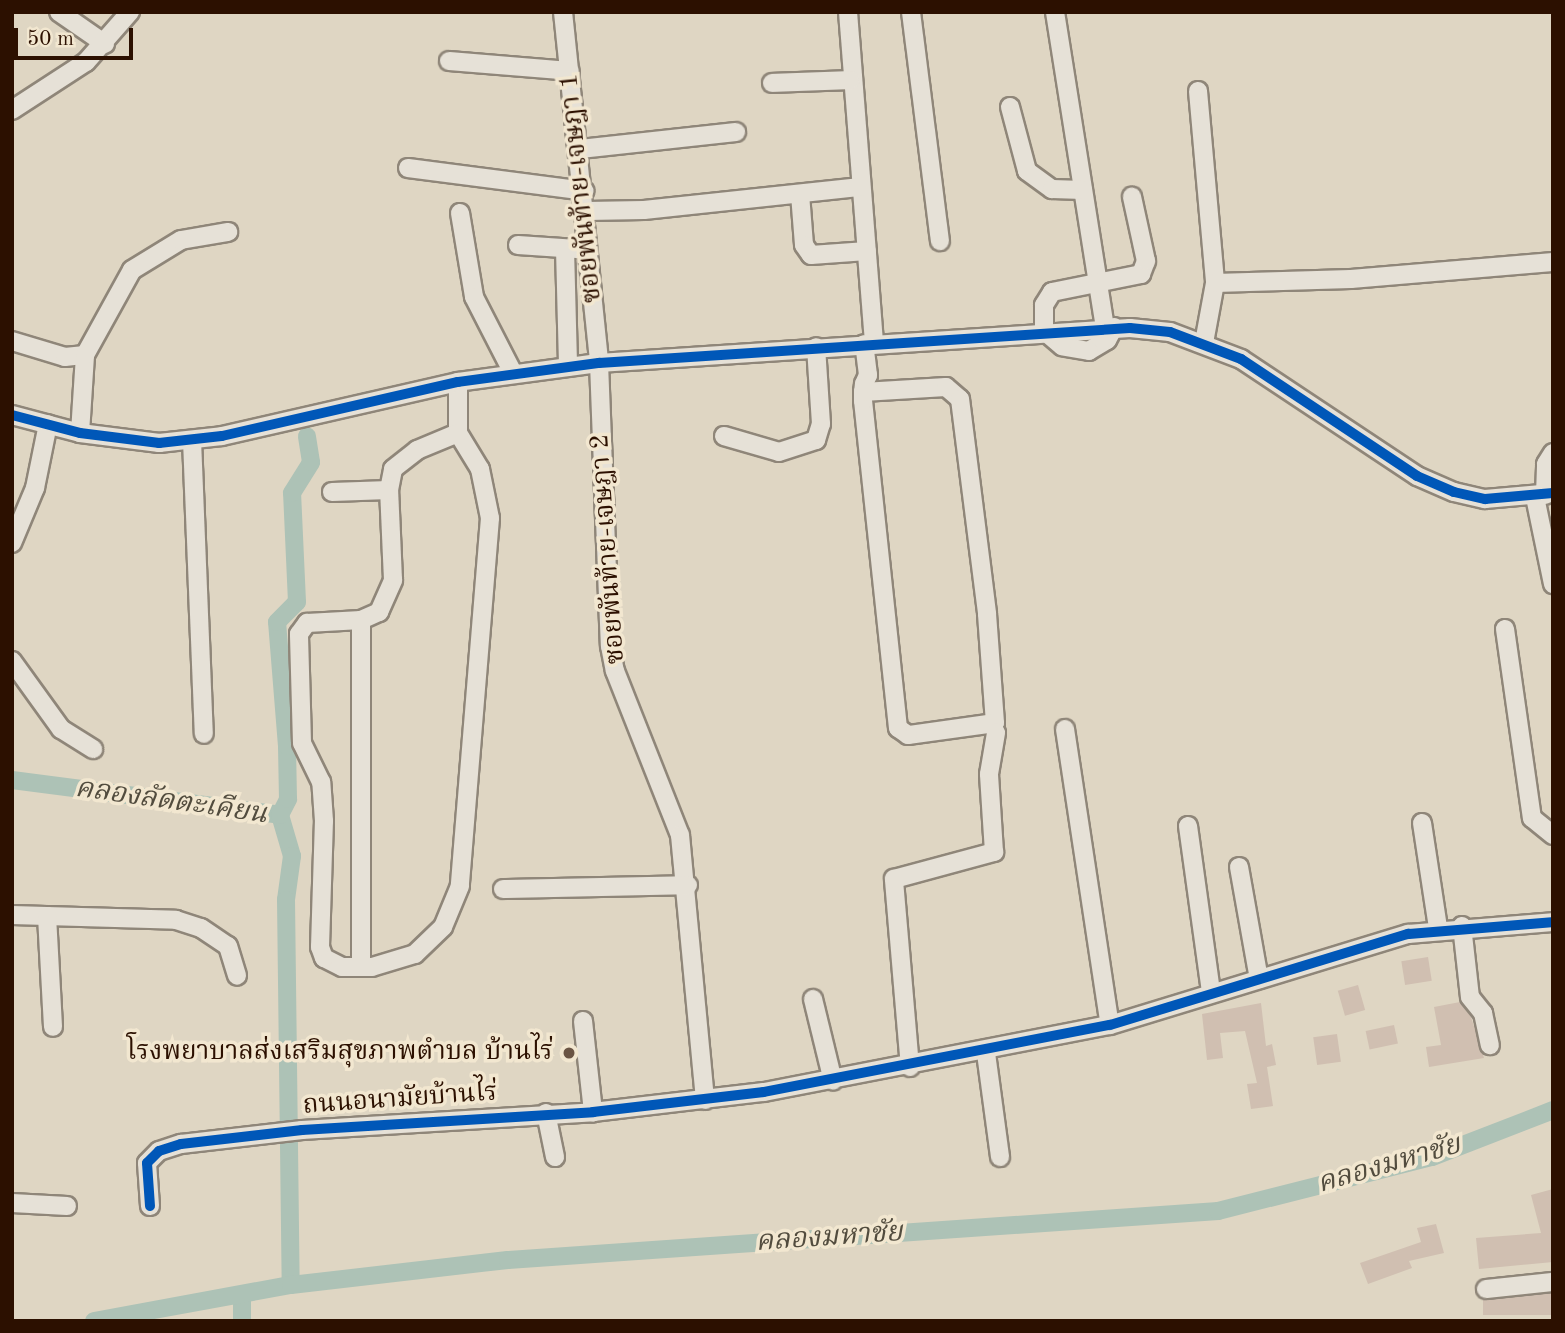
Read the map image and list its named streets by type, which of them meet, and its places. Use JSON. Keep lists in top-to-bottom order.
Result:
{
  "streets": {
    "street": ["ซอยพันท้าย-เจษฎา 1", "ซอยพันท้าย-เจษฎา 2", "ถนนอนามัยบ้านไร่"]
  },
  "crossings": [
    ["ซอยพันท้าย-เจษฎา 1", "ซอยพันท้าย-เจษฎา 2"],
    ["ซอยพันท้าย-เจษฎา 2", "ถนนอนามัยบ้านไร่"]
  ],
  "water": ["คลองลัดตะเคียน", "คลองมหาชัย"],
  "places": ["โรงพยาบาลส่งเสริมสุขภาพตำบล บ้านไร่"],
  "scale_bar": "50 m"
}
